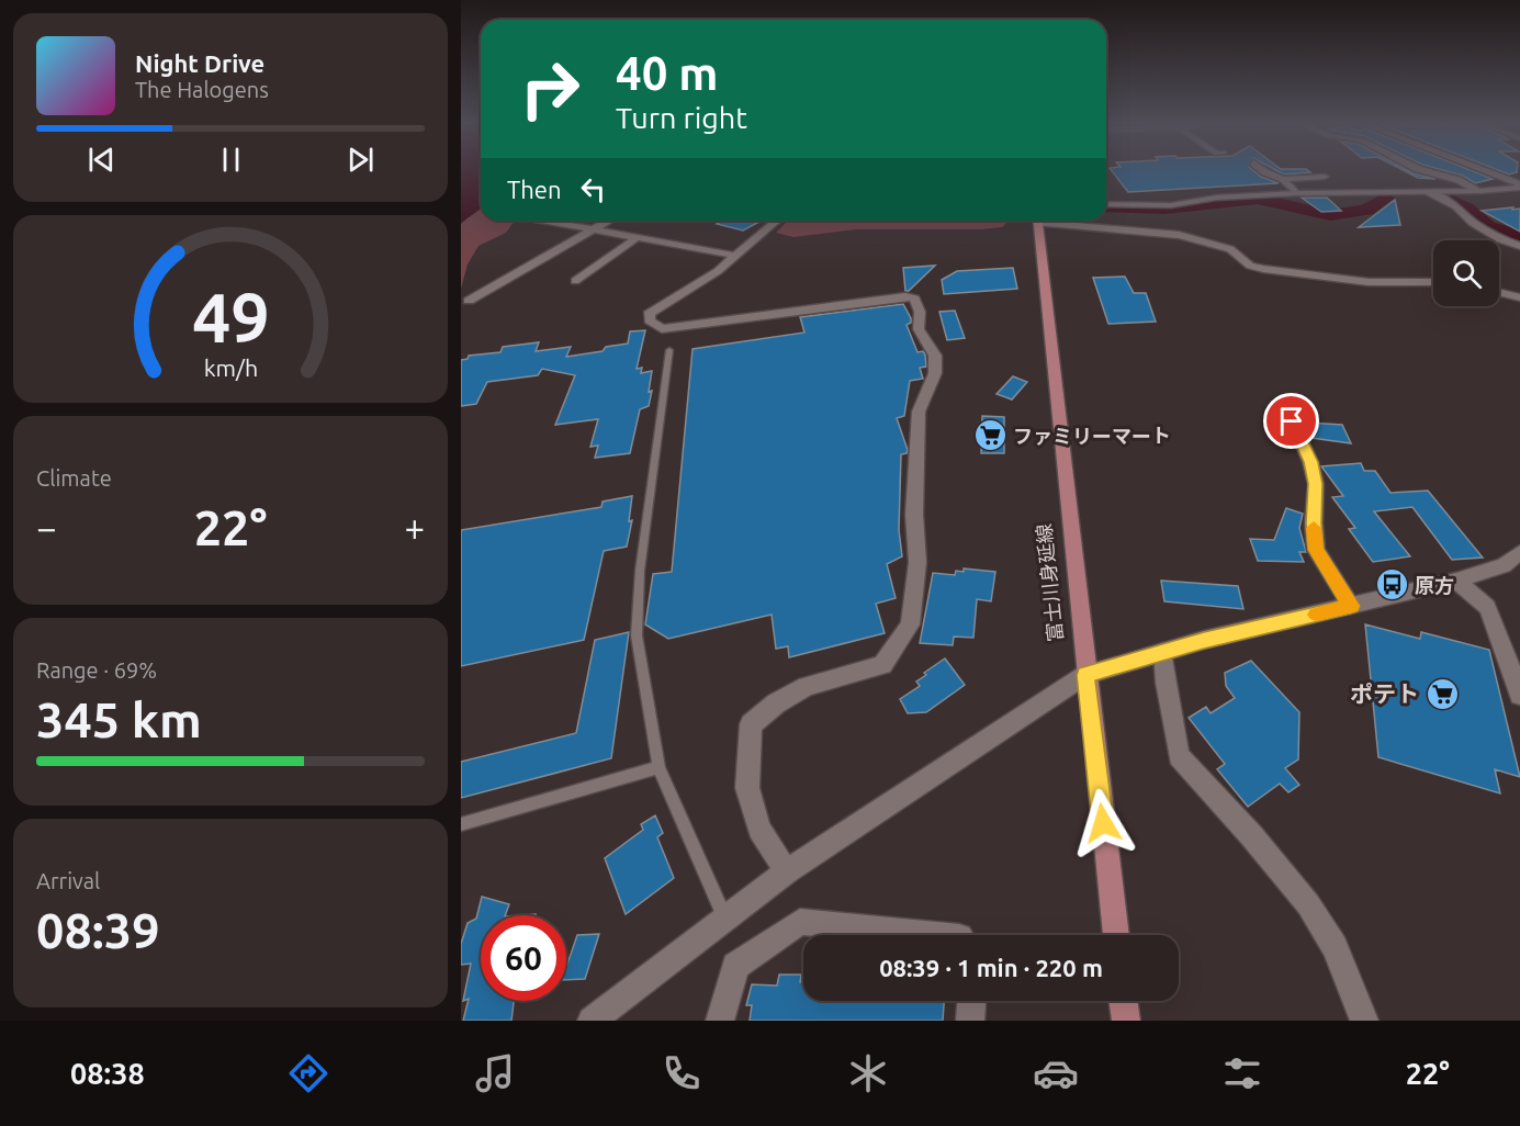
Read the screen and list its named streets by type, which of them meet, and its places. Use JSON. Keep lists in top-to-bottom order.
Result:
{
  "streets": {
    "main road": ["富士川身延線"]
  },
  "places": {
    "supermarket": ["ファミリーマート", "ポテト"],
    "bus stop": ["原方"]
  },
  "page": {
    "turn": ["40 m", "Turn right"],
    "song": ["Night Drive", "The Halogens"],
    "then": "Then",
    "tile": [
      "Climate",
      ["Range · 69%", "345 km"],
      ["Arrival", "08:39"]
    ],
    "heat": ["−", "22°", "+"],
    "limit": "60",
    "trip": "08:39 · 1 min · 220 m",
    "tabs": ["08:38", "22°"],
    "gauge": ["49", "km/h"]
  }
}
